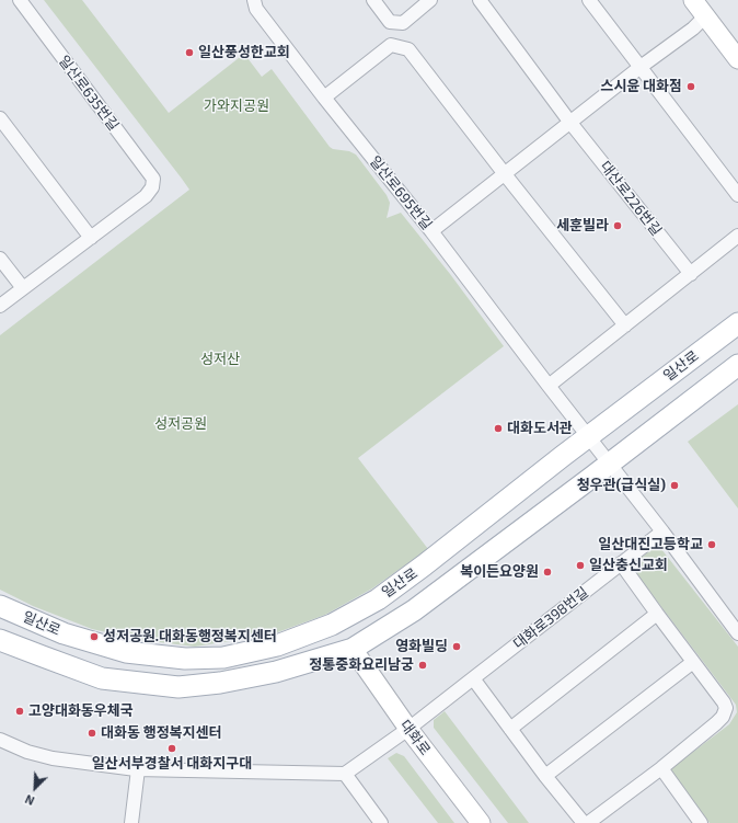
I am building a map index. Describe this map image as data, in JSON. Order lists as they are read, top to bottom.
{
  "streets": {
    "main road": ["일산로"],
    "street": [
      "일산로635번길",
      "일산로695번길",
      "대산로226번길",
      "대화로398번길",
      "대화로"
    ]
  },
  "crossings": [
    ["일산로695번길", "일산로"],
    ["일산로695번길", "대화로398번길"],
    ["일산로", "대화로"],
    ["대화로398번길", "대화로"]
  ],
  "parks": ["가와지공원", "성저산", "성저공원"],
  "places": [
    "일산풍성한교회",
    "스시윤 대화점",
    "세훈빌라",
    "대화도서관",
    "청우관(급식실)",
    "일산대진고등학교",
    "일산충신교회",
    "복이든요양원",
    "성저공원.대화동행정복지센터",
    "영화빌딩",
    "정통중화요리남궁",
    "고양대화동우체국",
    "대화동 행정복지센터",
    "일산서부경찰서 대화지구대"
  ],
  "north": "bottom left"
}
